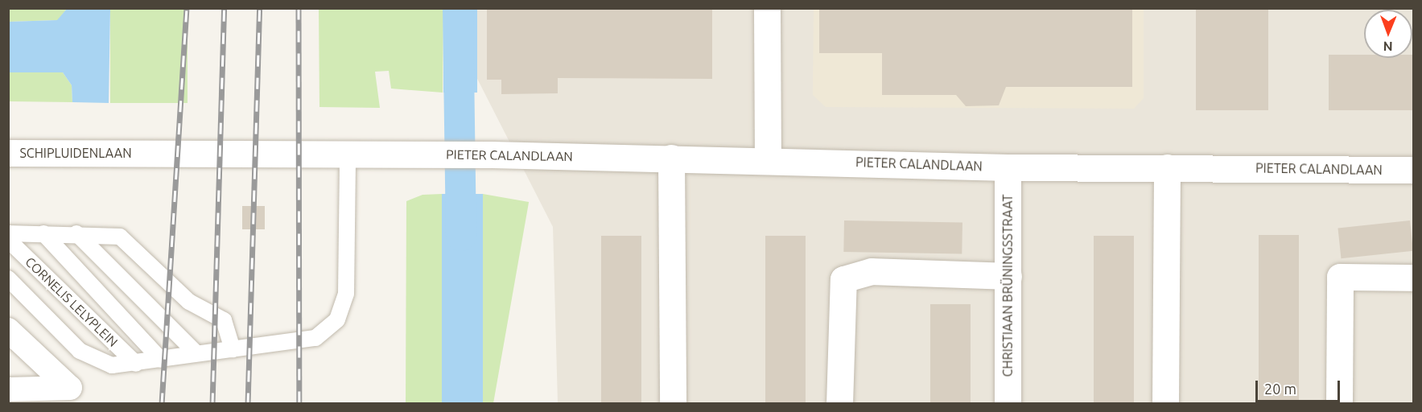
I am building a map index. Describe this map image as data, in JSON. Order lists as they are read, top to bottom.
{
  "streets": {
    "street": ["SCHIPLUIDENLAAN", "PIETER CALANDLAAN", "CHRISTIAAN BRÜNINGSSTRAAT"],
    "lane": ["CORNELIS LELYPLEIN"]
  },
  "crossings": [
    ["SCHIPLUIDENLAAN", "PIETER CALANDLAAN"],
    ["SCHIPLUIDENLAAN", "CORNELIS LELYPLEIN"],
    ["PIETER CALANDLAAN", "CHRISTIAAN BRÜNINGSSTRAAT"],
    ["PIETER CALANDLAAN", "CORNELIS LELYPLEIN"]
  ],
  "scale_bar": "20 m",
  "north": "bottom"
}
